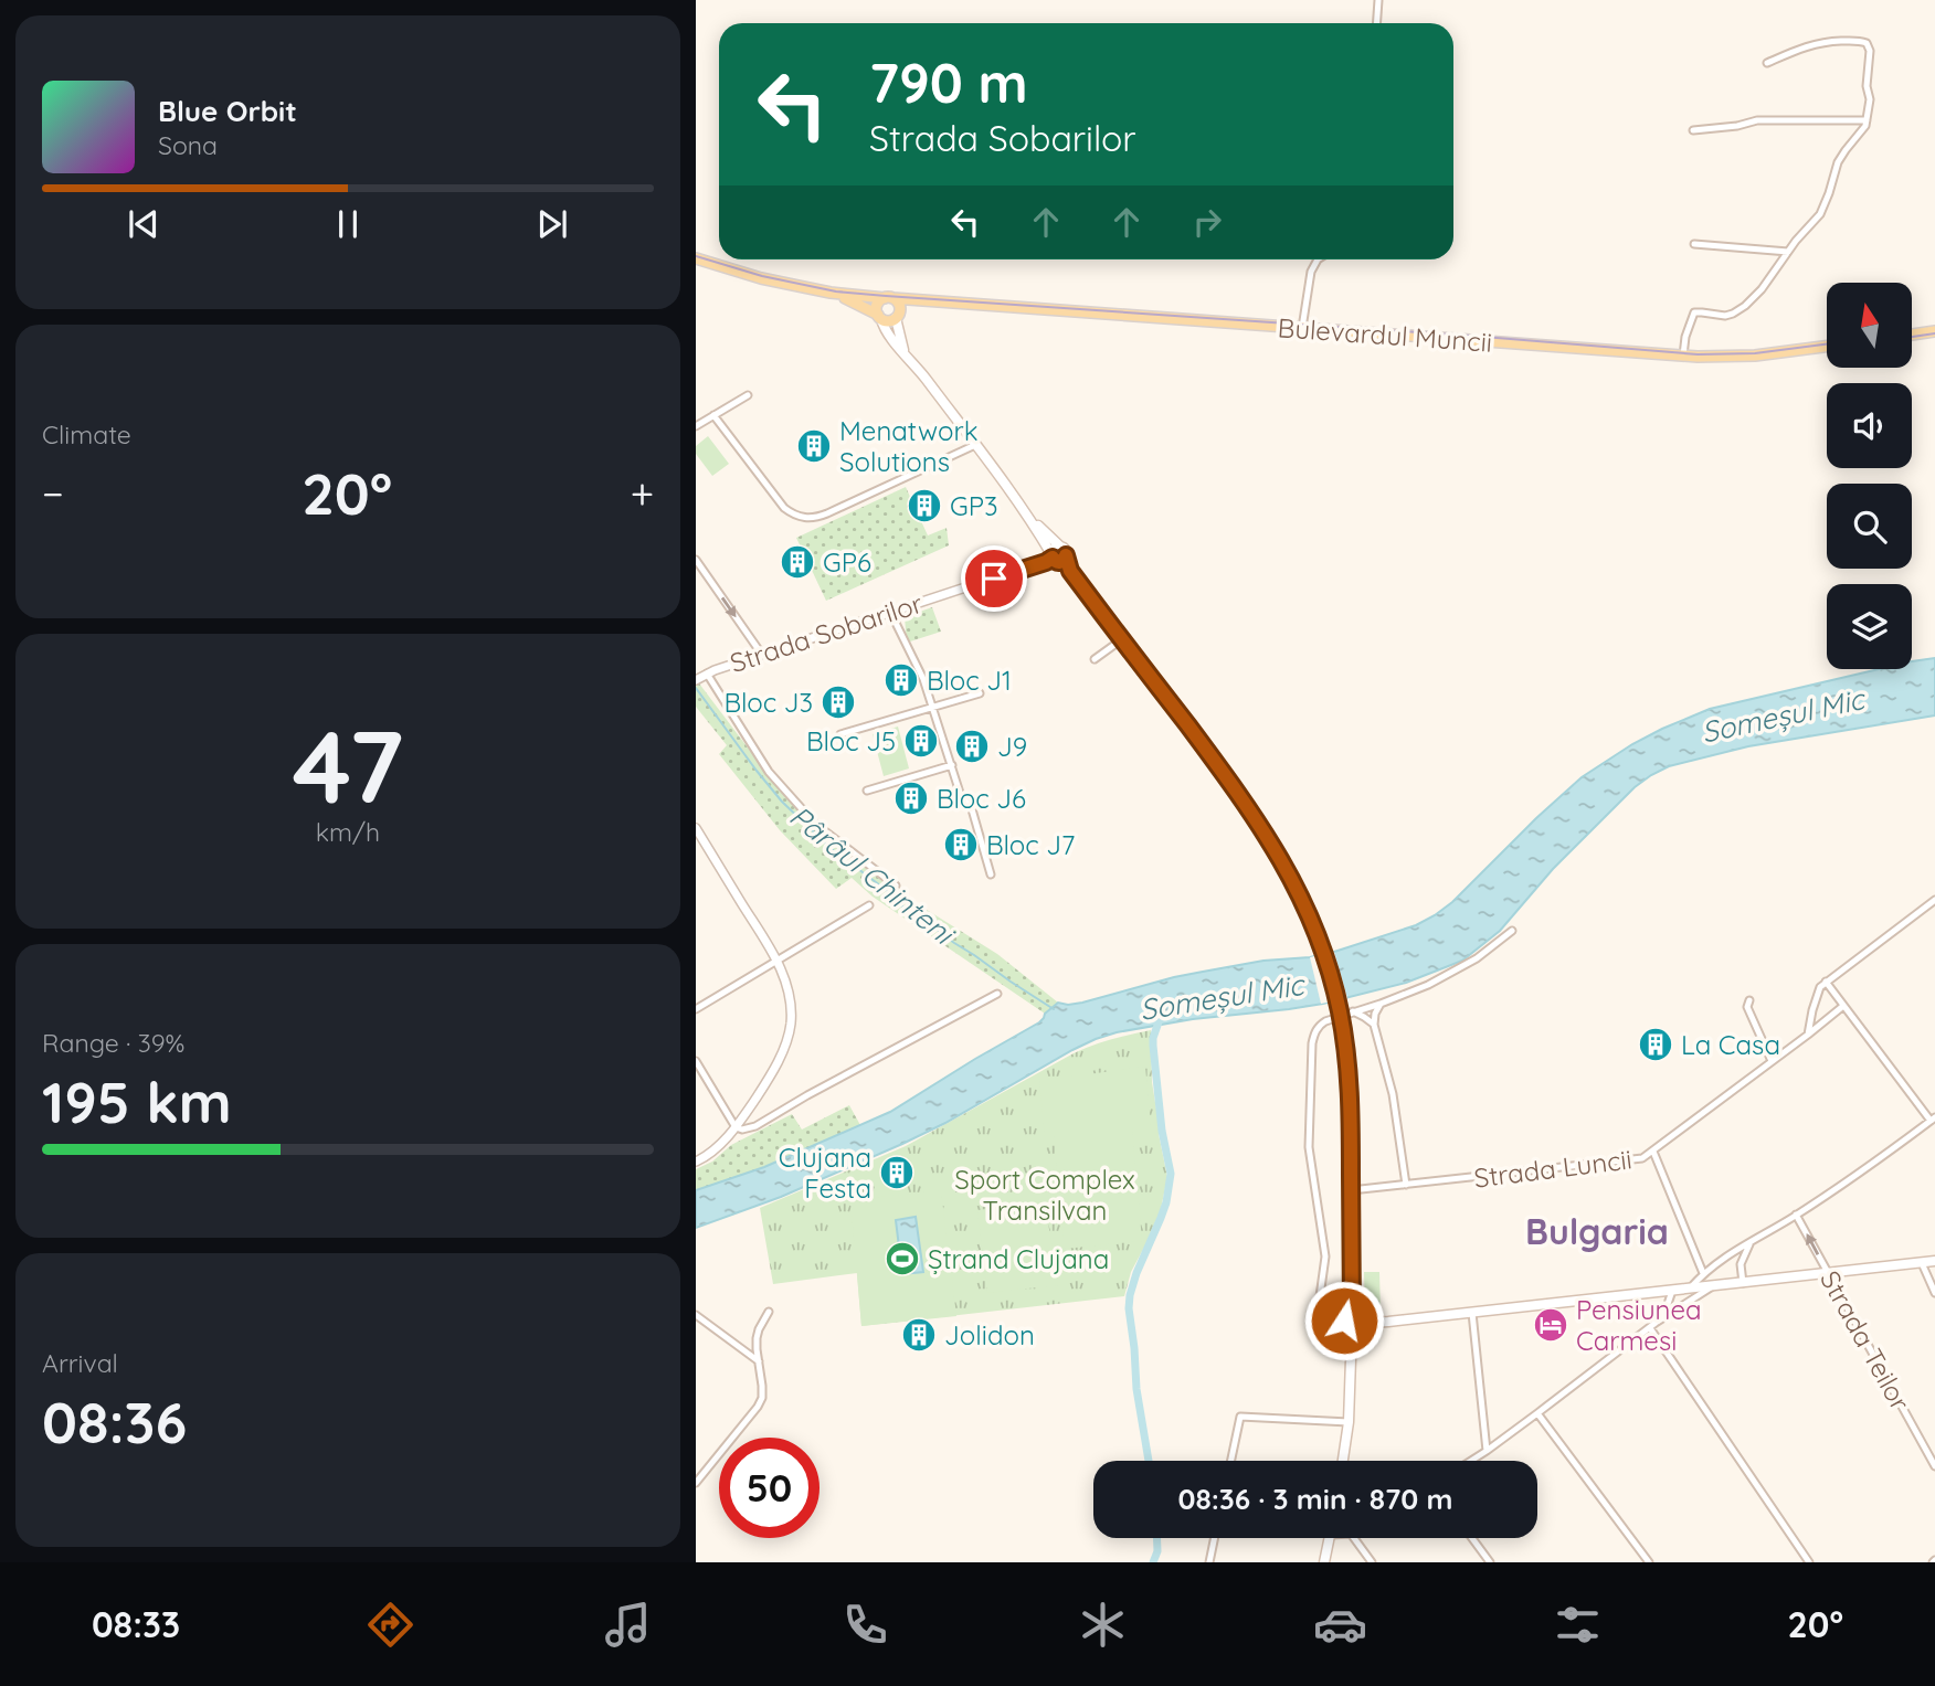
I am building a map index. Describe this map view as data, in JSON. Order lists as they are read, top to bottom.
{
  "streets": {
    "main road": ["Bulevardul Muncii"],
    "street": ["Strada Sobarilor", "Strada Luncii", "Strada Teilor"]
  },
  "districts": ["Bulgaria"],
  "water": ["Someșul Mic", "Pârâul Chinteni"],
  "parks": ["Sport Complex Transilvan"],
  "places": {
    "building": [
      "Menatwork Solutions",
      "GP3",
      "GP6",
      "Bloc J1",
      "Bloc J3",
      "Bloc J5",
      "J9",
      "Bloc J6",
      "Bloc J7",
      "La Casa",
      "Clujana Festa",
      "Jolidon"
    ],
    "sports": ["Ștrand Clujana"],
    "hotel": ["Pensiunea Carmesi"]
  },
  "north": "top",
  "page": {
    "turn": ["790 m", "Strada Sobarilor"],
    "song": ["Blue Orbit", "Sona"],
    "tile": [
      "Climate",
      ["47", "km/h"],
      ["Range · 39%", "195 km"],
      ["Arrival", "08:36"]
    ],
    "heat": ["−", "20°", "+"],
    "limit": "50",
    "trip": "08:36 · 3 min · 870 m",
    "tabs": ["08:33", "20°"]
  }
}
